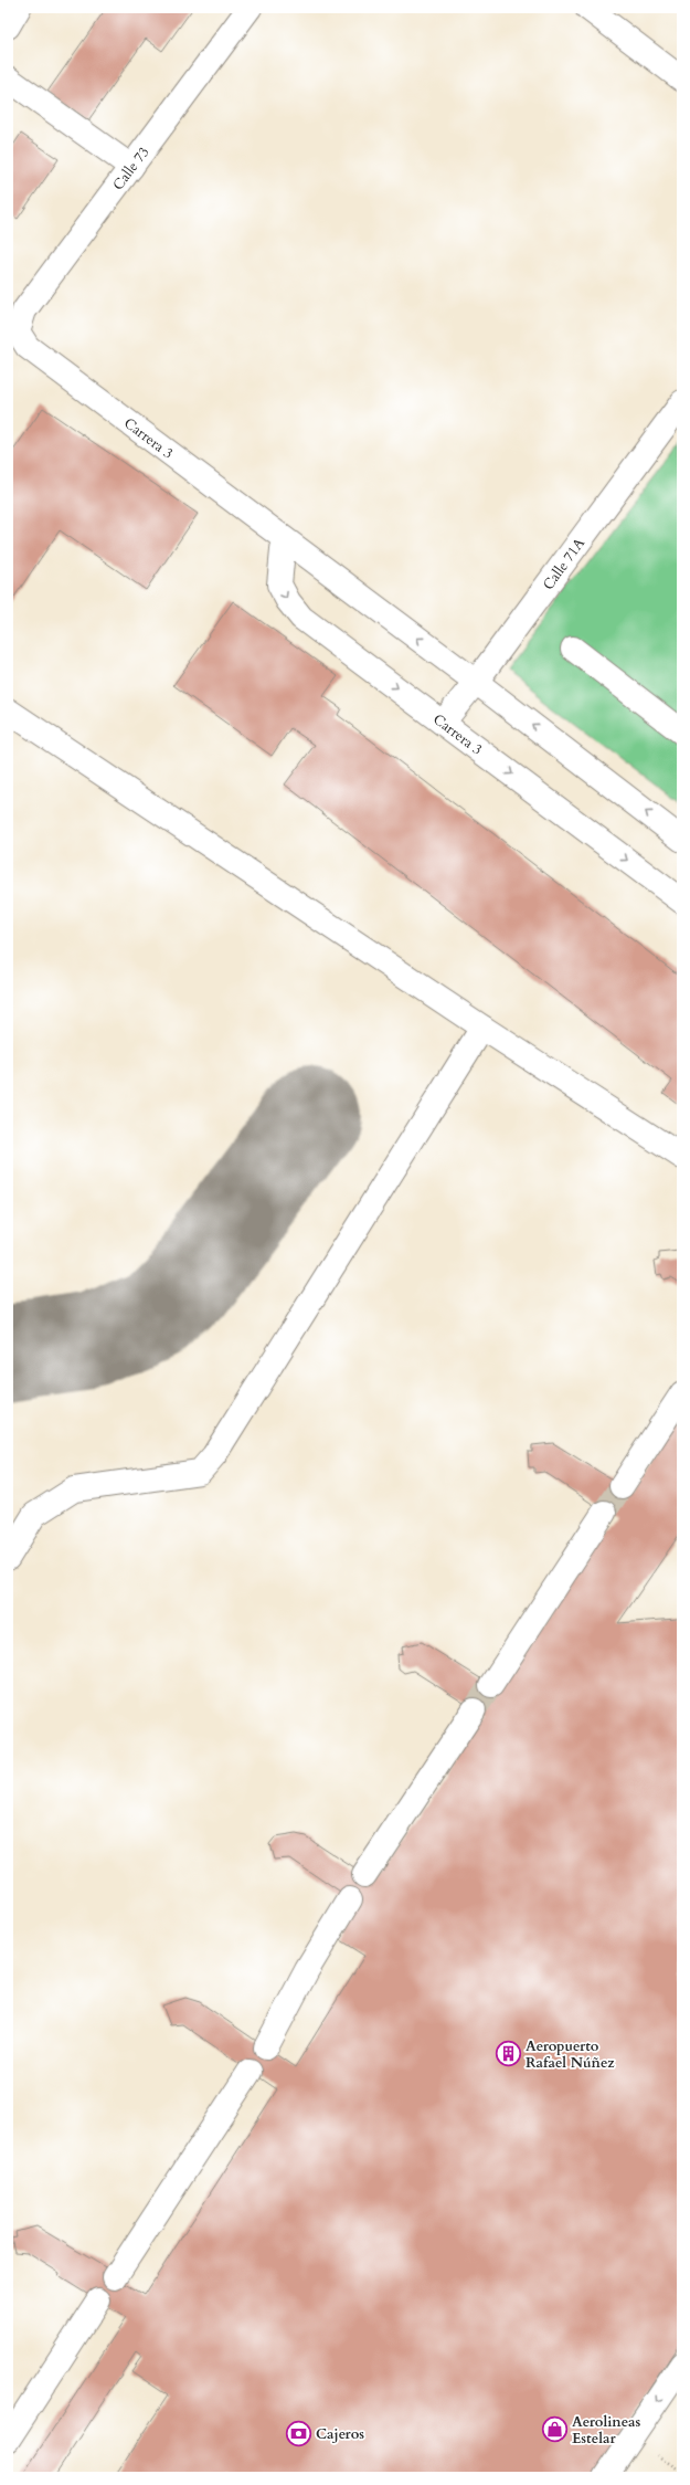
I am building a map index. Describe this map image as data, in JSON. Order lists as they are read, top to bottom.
{
  "streets": {
    "street": ["Calle 73", "Carrera 3", "Calle 71A"]
  },
  "crossings": [
    ["Calle 73", "Carrera 3"],
    ["Carrera 3", "Calle 71A"]
  ],
  "places": {
    "building": ["Aeropuerto Rafael Núñez"],
    "shop": ["Aerolineas Estelar"],
    "bank": ["Cajeros"]
  }
}
